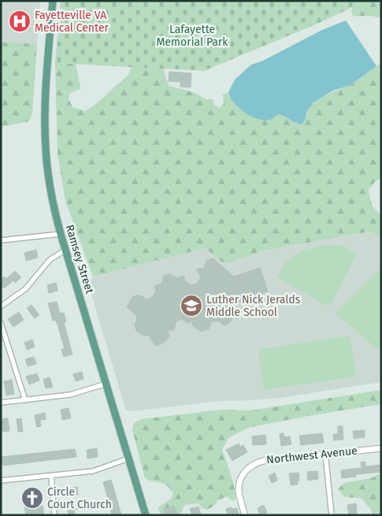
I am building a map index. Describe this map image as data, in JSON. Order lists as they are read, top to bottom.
{
  "streets": {
    "main road": ["Ramsey Street"],
    "street": ["Northwest Avenue"]
  },
  "parks": ["Lafayette Memorial Park"],
  "places": {
    "hospital": ["Fayetteville VA Medical Center"],
    "school or university": ["Luther Nick Jeralds Middle School"],
    "church": ["Circle Court Church"]
  }
}
